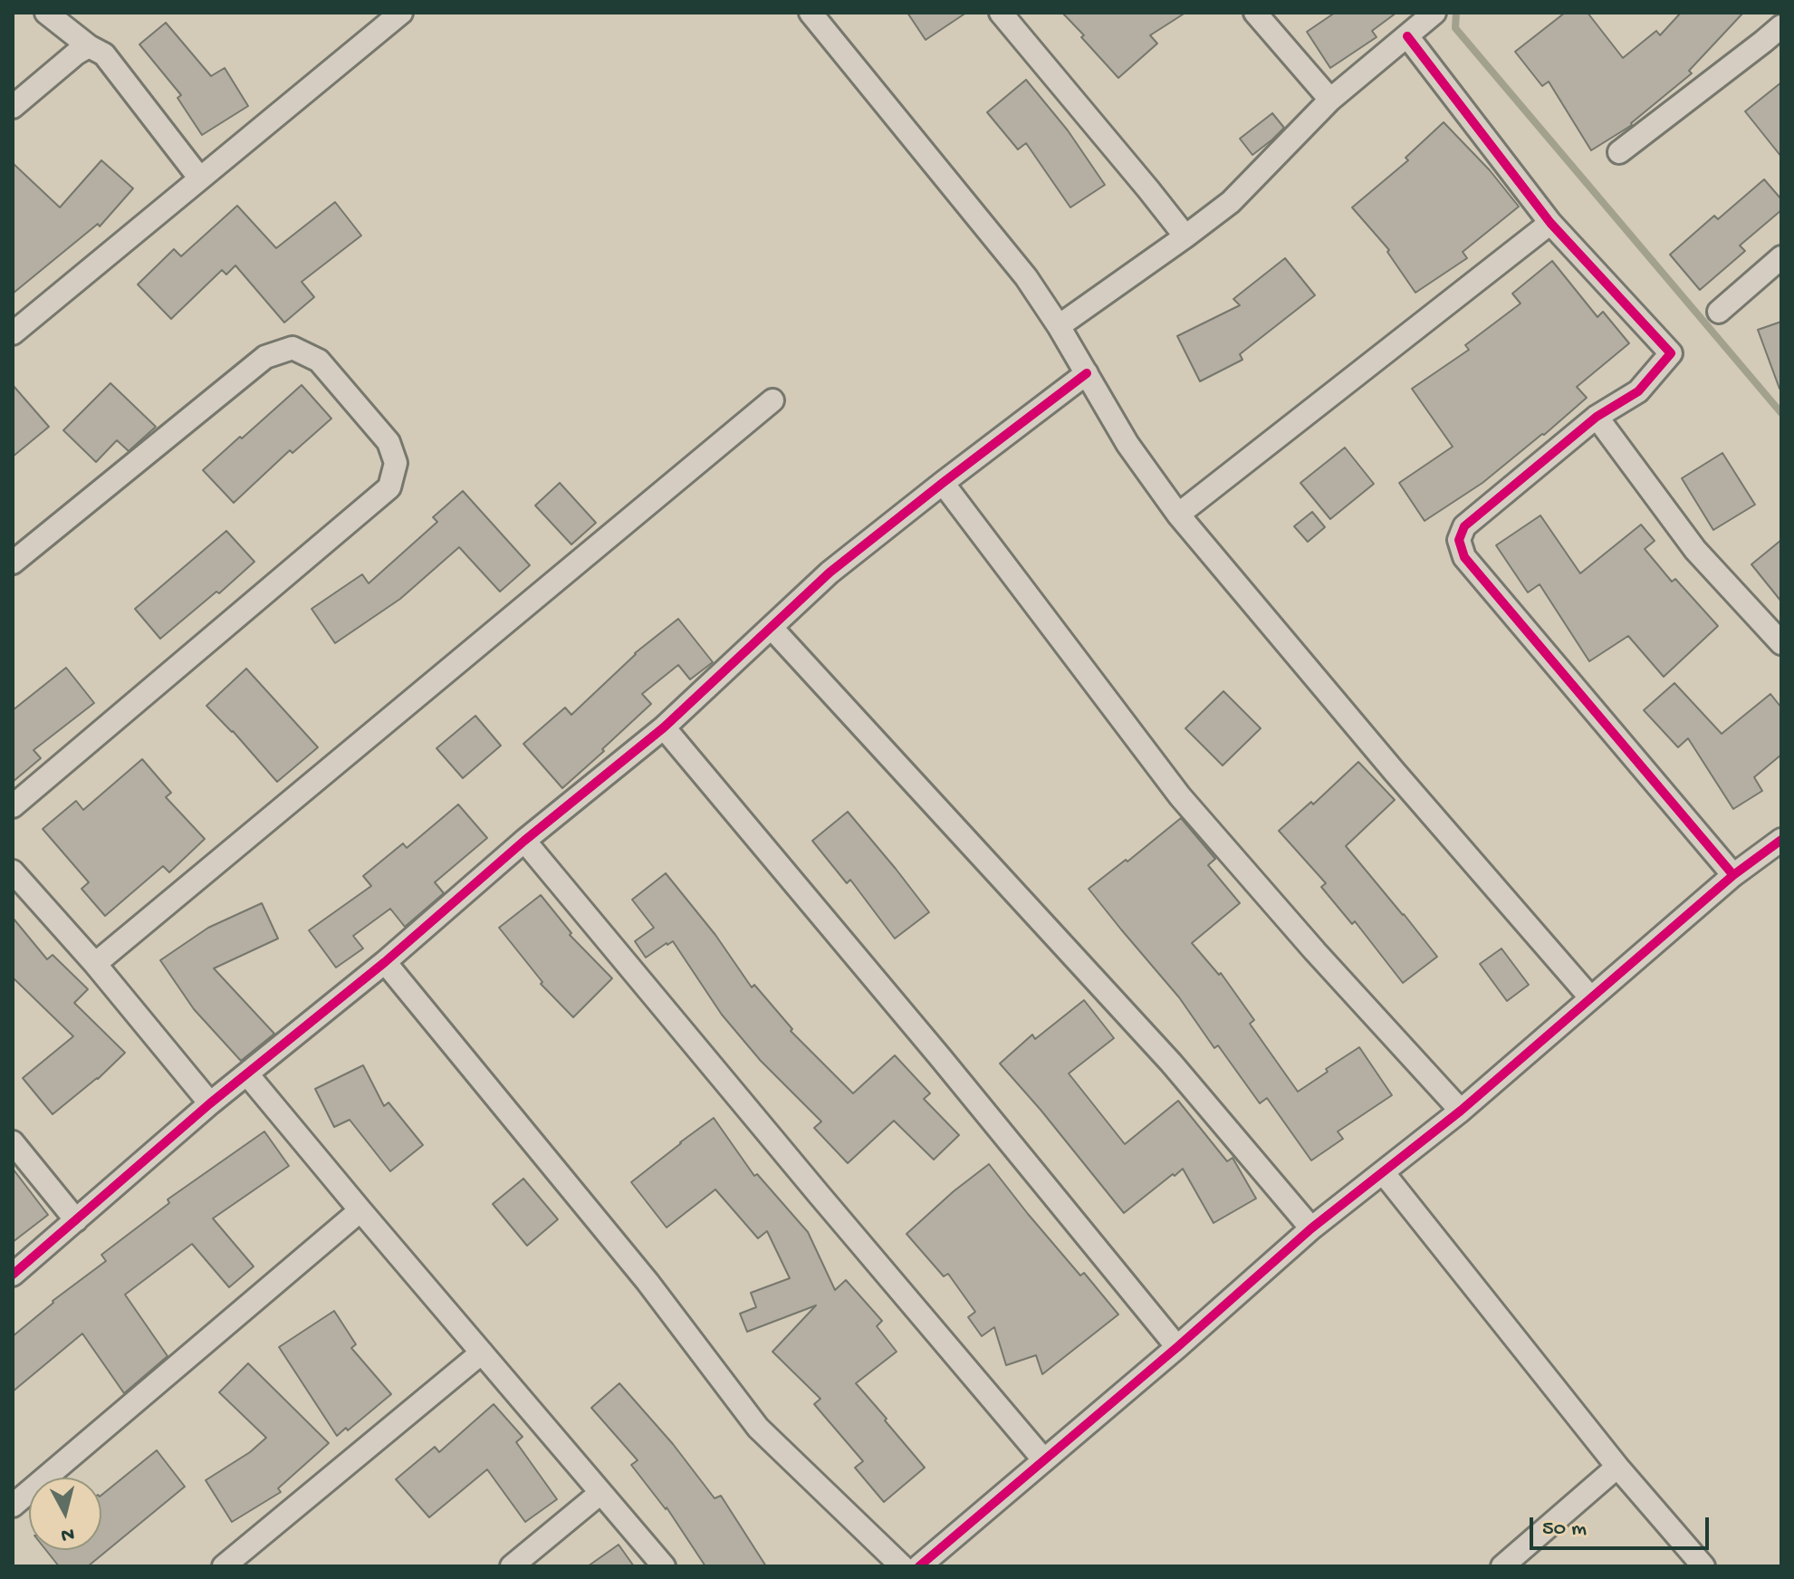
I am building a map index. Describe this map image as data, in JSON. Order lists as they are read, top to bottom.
{
  "scale_bar": "50 m",
  "north": "bottom"
}
